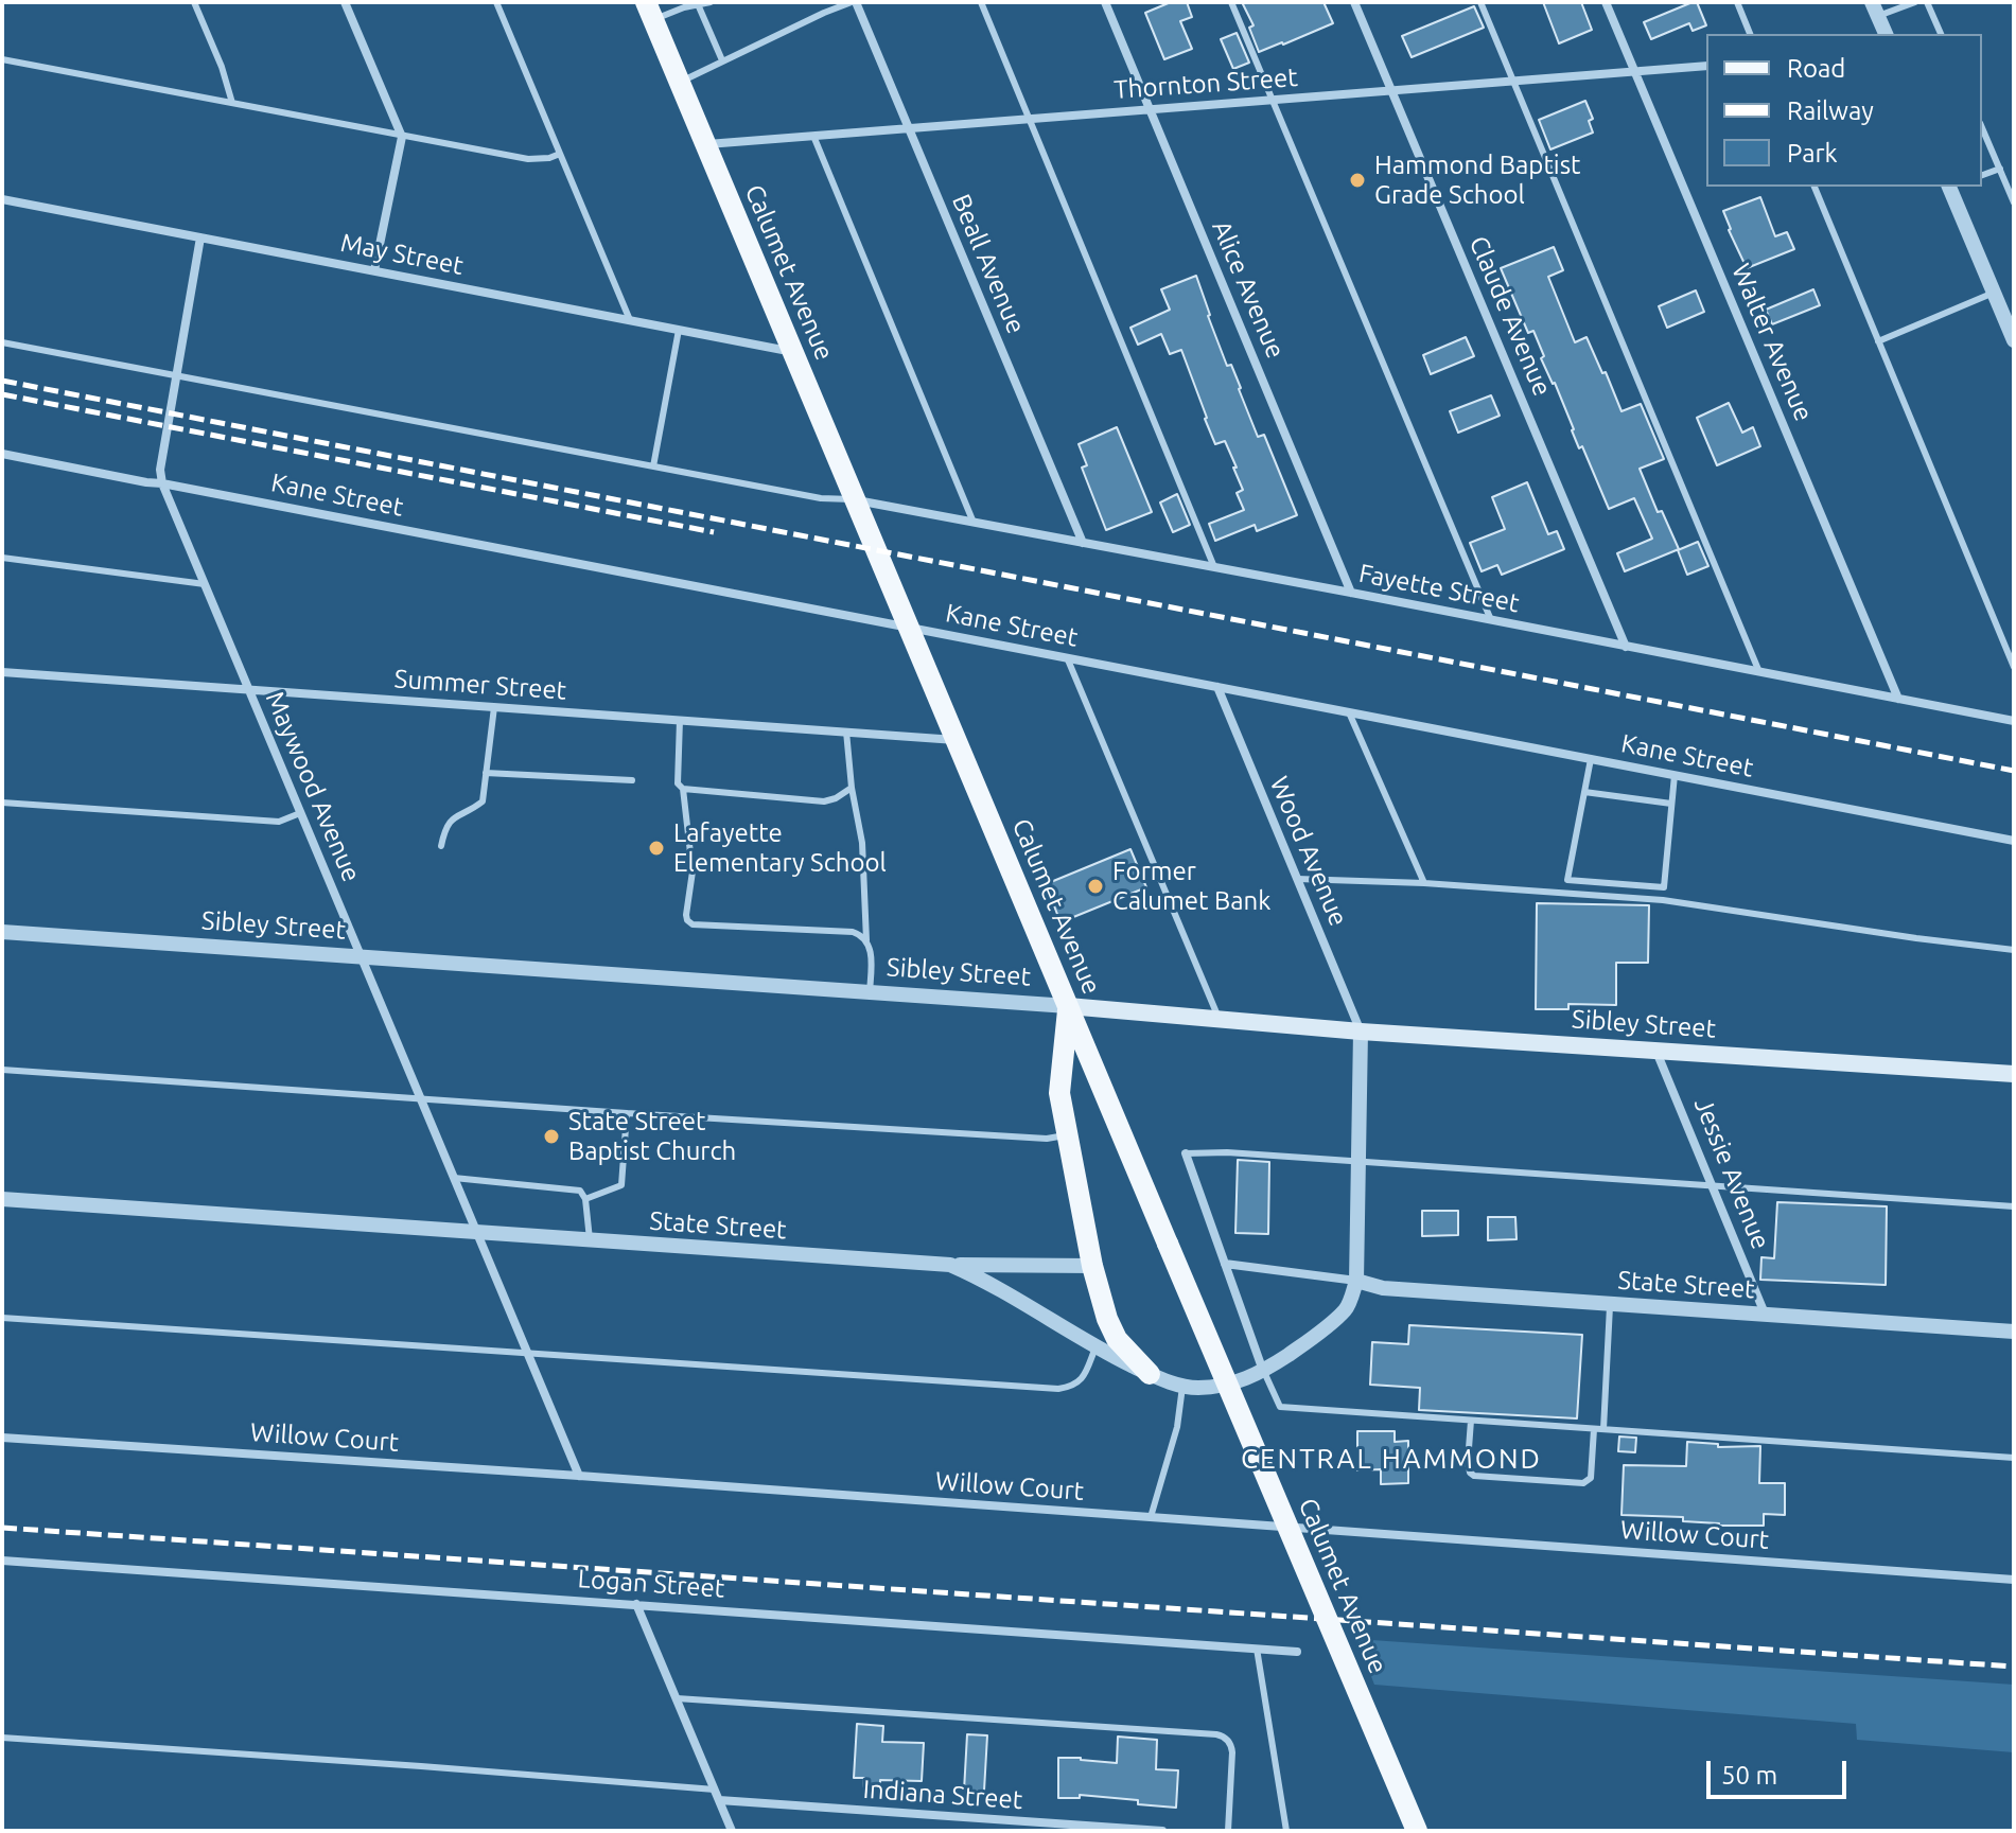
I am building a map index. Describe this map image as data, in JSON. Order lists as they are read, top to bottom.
{
  "streets": {
    "main road": ["Calumet Avenue", "Sibley Street"],
    "street": [
      "Thornton Street",
      "May Street",
      "Beall Avenue",
      "Alice Avenue",
      "Claude Avenue",
      "Walter Avenue",
      "Kane Street",
      "Fayette Street",
      "Summer Street",
      "Maywood Avenue",
      "Wood Avenue",
      "Jessie Avenue",
      "State Street",
      "Willow Court",
      "Logan Street",
      "Indiana Street"
    ]
  },
  "crossings": [
    ["Thornton Street", "Beall Avenue"],
    ["Thornton Street", "Calumet Avenue"],
    ["Thornton Street", "Alice Avenue"],
    ["Thornton Street", "Claude Avenue"],
    ["Thornton Street", "Walter Avenue"],
    ["May Street", "Calumet Avenue"],
    ["May Street", "Maywood Avenue"],
    ["Beall Avenue", "Fayette Street"],
    ["Calumet Avenue", "Kane Street"],
    ["Calumet Avenue", "Fayette Street"],
    ["Calumet Avenue", "Summer Street"],
    ["Calumet Avenue", "Sibley Street"],
    ["Alice Avenue", "Fayette Street"],
    ["Claude Avenue", "Fayette Street"],
    ["Walter Avenue", "Fayette Street"],
    ["Kane Street", "Maywood Avenue"],
    ["Kane Street", "Wood Avenue"],
    ["Summer Street", "Maywood Avenue"],
    ["Maywood Avenue", "Sibley Street"],
    ["Maywood Avenue", "State Street"],
    ["Maywood Avenue", "Willow Court"],
    ["Wood Avenue", "Sibley Street"],
    ["Sibley Street", "Jessie Avenue"],
    ["Jessie Avenue", "State Street"]
  ],
  "districts": ["CENTRAL HAMMOND"],
  "places": [
    "Hammond Baptist Grade School",
    "Lafayette Elementary School",
    "Former Calumet Bank",
    "State Street Baptist Church"
  ],
  "legend": ["Road", "Railway", "Park"],
  "scale_bar": "50 m"
}
